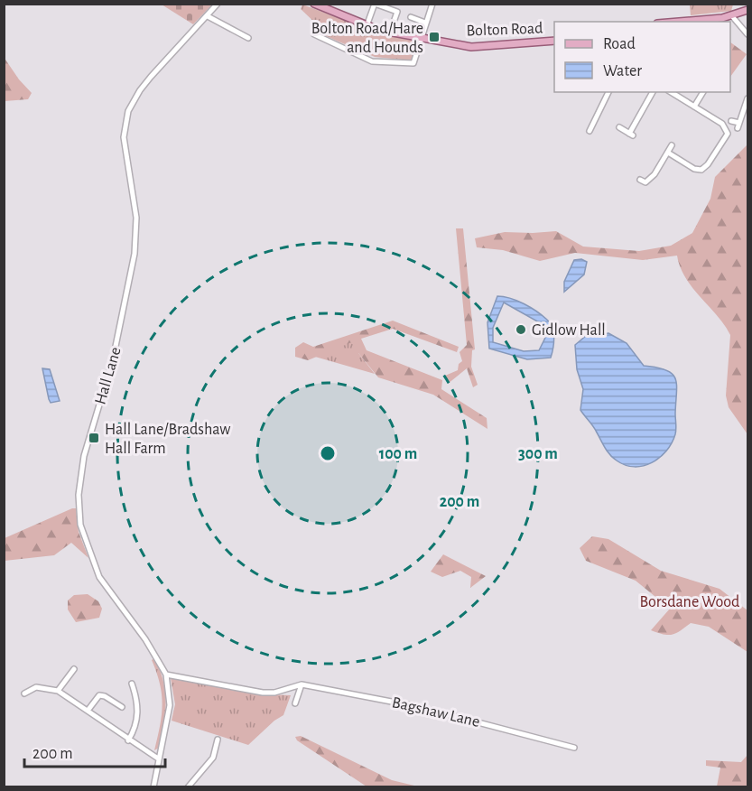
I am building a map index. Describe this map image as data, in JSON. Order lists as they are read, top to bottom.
{
  "streets": {
    "main road": ["Bolton Road"],
    "street": ["Hall Lane", "Bagshaw Lane"]
  },
  "parks": ["Borsdane Wood"],
  "places": {
    "transit": ["Bolton Road/Hare and Hounds", "Hall Lane/Bradshaw Hall Farm"],
    "other": ["Gidlow Hall"]
  },
  "legend": ["Road", "Water"],
  "scale_bar": "200 m",
  "rings": ["100 m", "300 m", "200 m"]
}
